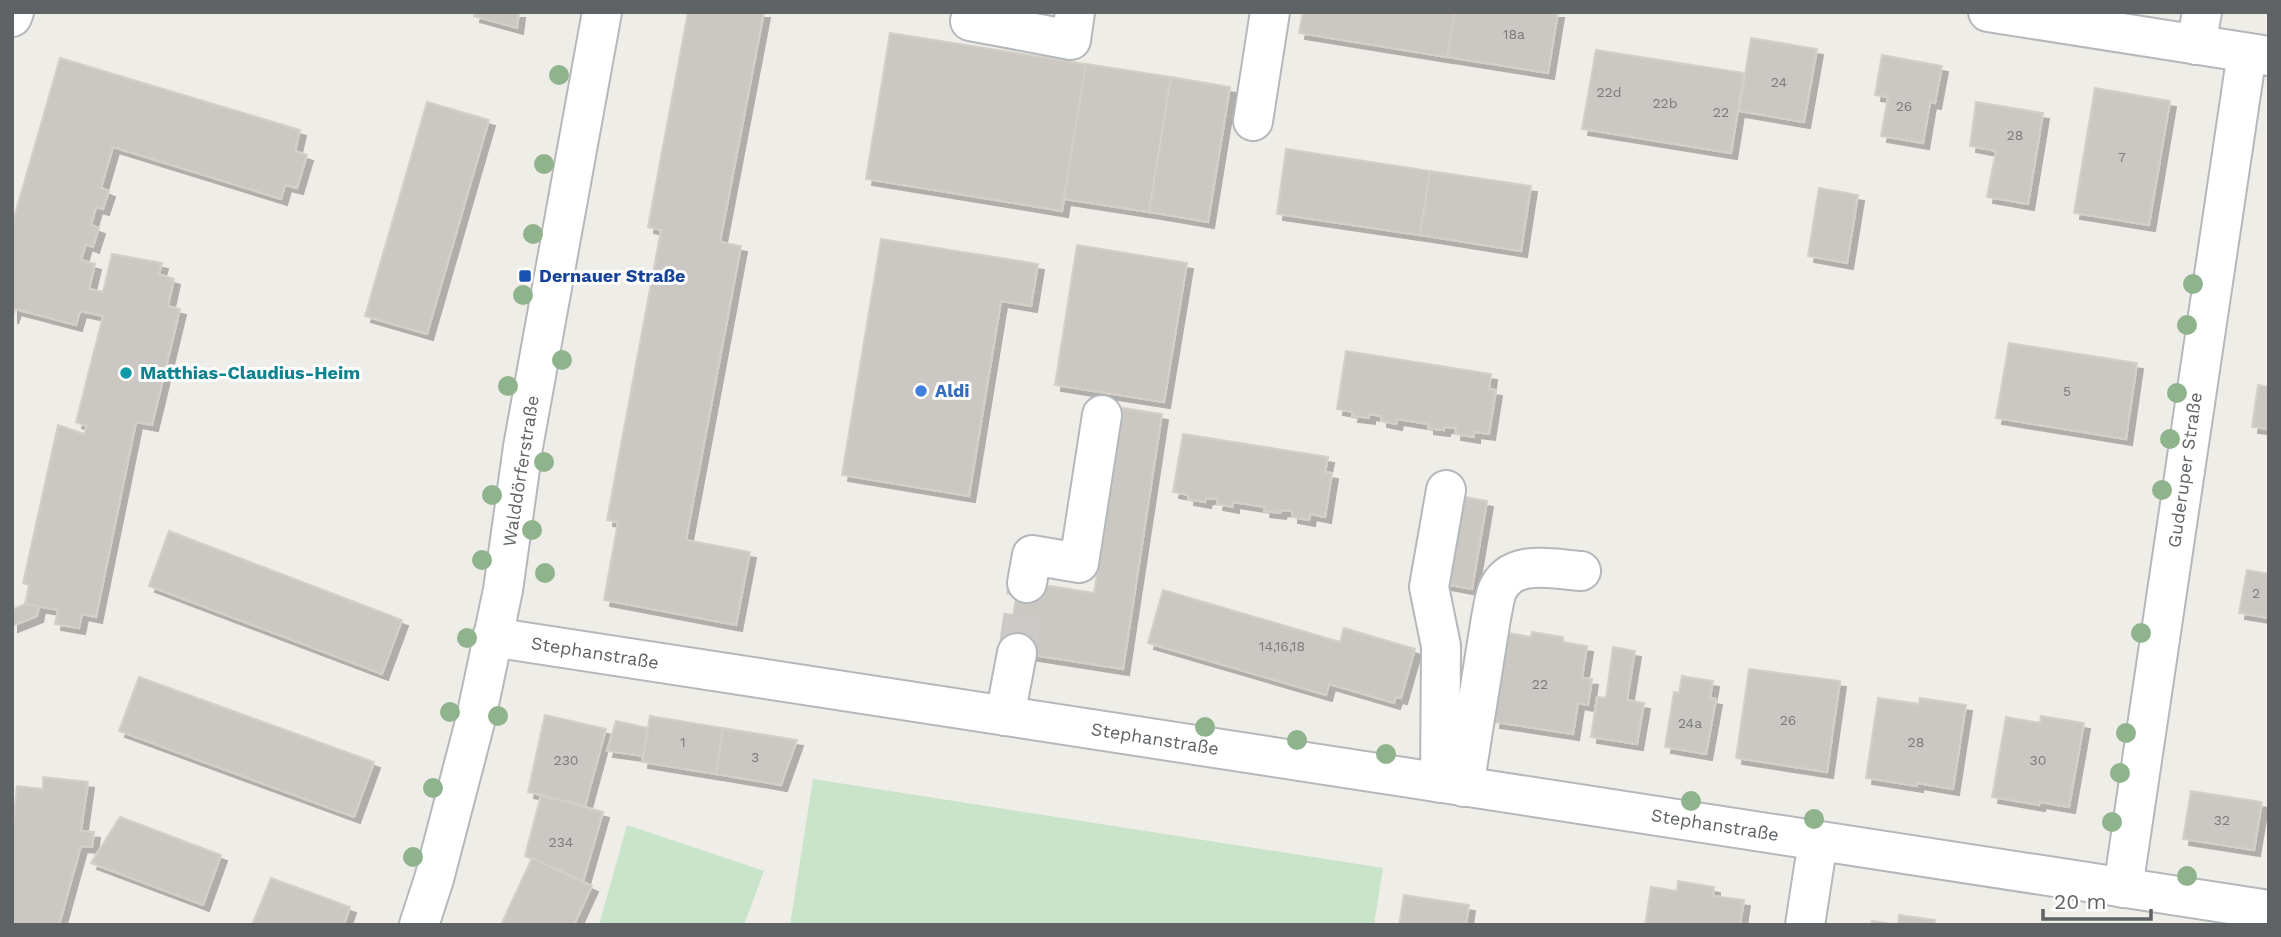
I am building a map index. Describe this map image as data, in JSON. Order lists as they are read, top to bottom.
{
  "streets": {
    "street": ["Guderuper Straße", "Walddörferstraße", "Stephanstraße"]
  },
  "crossings": [
    ["Guderuper Straße", "Stephanstraße"],
    ["Walddörferstraße", "Stephanstraße"]
  ],
  "places": {
    "transit": ["Dernauer Straße"],
    "other": ["Matthias-Claudius-Heim", "Aldi"]
  },
  "house_numbers": [
    "18a",
    "24",
    "22d",
    "22b",
    "26",
    "22",
    "28",
    "7",
    "5",
    "2",
    "14,16,18",
    "22",
    "26",
    "24a",
    "1",
    "28",
    "3",
    "230",
    "30",
    "32",
    "234"
  ],
  "scale_bar": "20 m"
}
